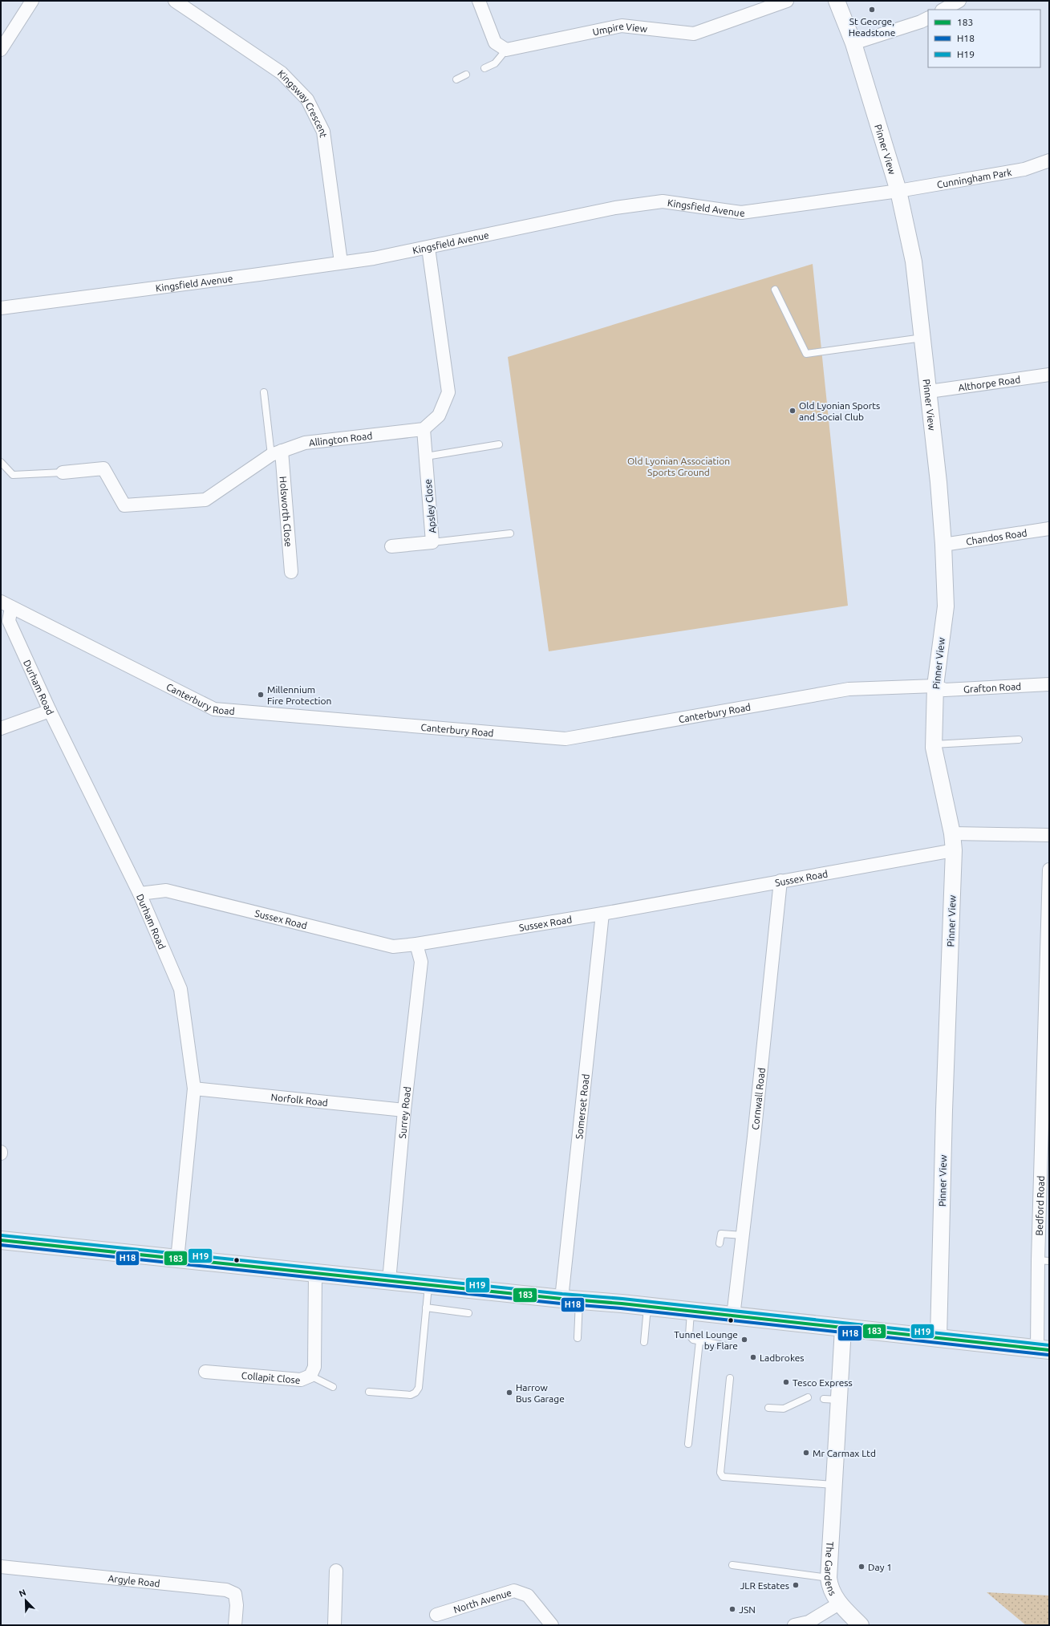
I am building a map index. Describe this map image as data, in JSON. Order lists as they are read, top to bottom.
{
  "streets": {
    "street": [
      "Umpire View",
      "Kingsway Crescent",
      "Pinner View",
      "Cunningham Park",
      "Kingsfield Avenue",
      "Althorpe Road",
      "Allington Road",
      "Apsley Close",
      "Holsworth Close",
      "Chandos Road",
      "Durham Road",
      "Grafton Road",
      "Canterbury Road",
      "Sussex Road",
      "Cornwall Road",
      "Norfolk Road",
      "Somerset Road",
      "Surrey Road",
      "Bedford Road",
      "Collapit Close",
      "The Gardens",
      "Argyle Road",
      "North Avenue"
    ]
  },
  "crossings": [
    ["Kingsway Crescent", "Kingsfield Avenue"],
    ["Pinner View", "Cunningham Park"],
    ["Pinner View", "Kingsfield Avenue"],
    ["Pinner View", "Althorpe Road"],
    ["Pinner View", "Chandos Road"],
    ["Pinner View", "Grafton Road"],
    ["Pinner View", "Canterbury Road"],
    ["Pinner View", "Sussex Road"],
    ["Cunningham Park", "Kingsfield Avenue"],
    ["Allington Road", "Apsley Close"],
    ["Allington Road", "Holsworth Close"],
    ["Durham Road", "Canterbury Road"],
    ["Durham Road", "Sussex Road"],
    ["Durham Road", "Norfolk Road"],
    ["Grafton Road", "Canterbury Road"],
    ["Sussex Road", "Cornwall Road"],
    ["Sussex Road", "Somerset Road"],
    ["Sussex Road", "Surrey Road"],
    ["Norfolk Road", "Surrey Road"]
  ],
  "parks": ["Old Lyonian Association Sports Ground"],
  "places": [
    "St George, Headstone",
    "Old Lyonian Sports and Social Club",
    "Millennium Fire Protection",
    "Tunnel Lounge by Flare",
    "Ladbrokes",
    "Tesco Express",
    "Harrow Bus Garage",
    "Mr Carmax Ltd",
    "Day 1",
    "JLR Estates",
    "JSN"
  ],
  "lines": ["transit line H19", "transit line 183", "transit line H18"],
  "legend": ["183", "H18", "H19"],
  "north": "top left"
}
